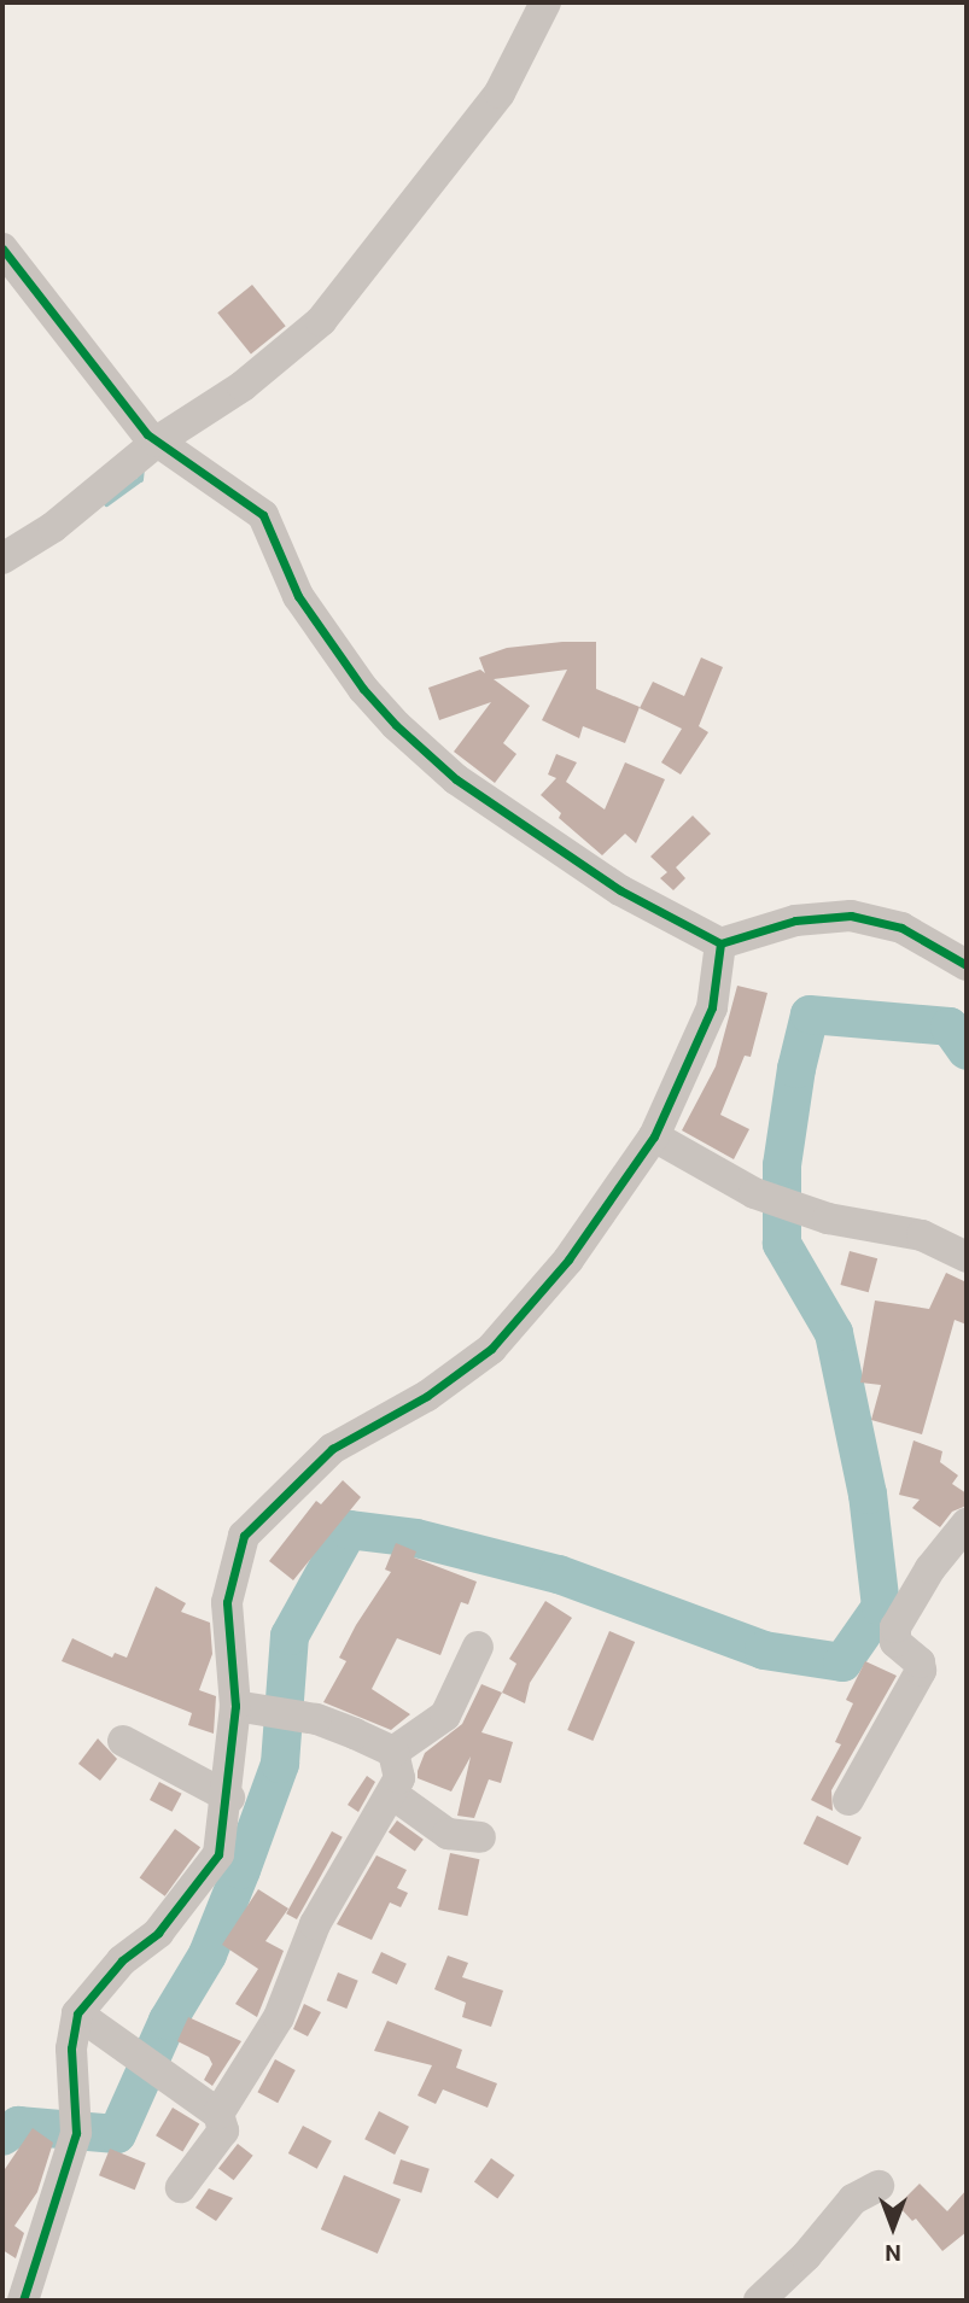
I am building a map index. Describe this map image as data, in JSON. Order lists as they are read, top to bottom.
{
  "north": "bottom"
}
